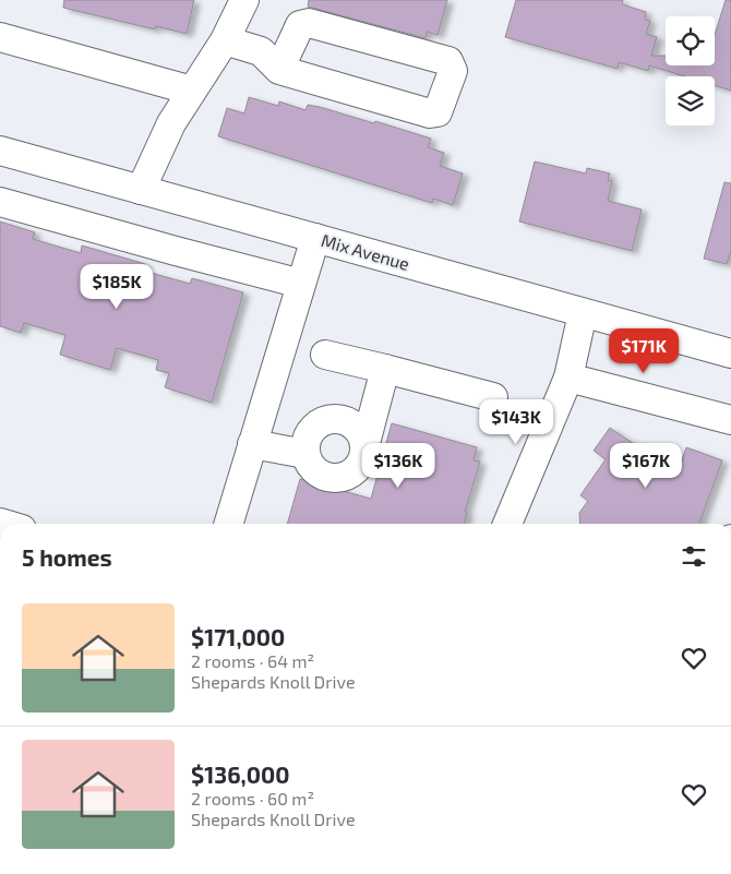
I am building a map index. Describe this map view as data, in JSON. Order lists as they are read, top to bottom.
{
  "streets": {
    "street": ["Mix Avenue"]
  },
  "page": {
    "price": [
      "$185K",
      "$171K",
      "$143K",
      "$136K",
      "$167K"
    ],
    "heading": "5 homes",
    "list": [
      {
        "name": "$171,000",
        "note": "2 rooms · 64 m² · Shepards Knoll Drive"
      },
      {
        "name": "$136,000",
        "note": "2 rooms · 60 m² · Shepards Knoll Drive"
      }
    ]
  }
}
